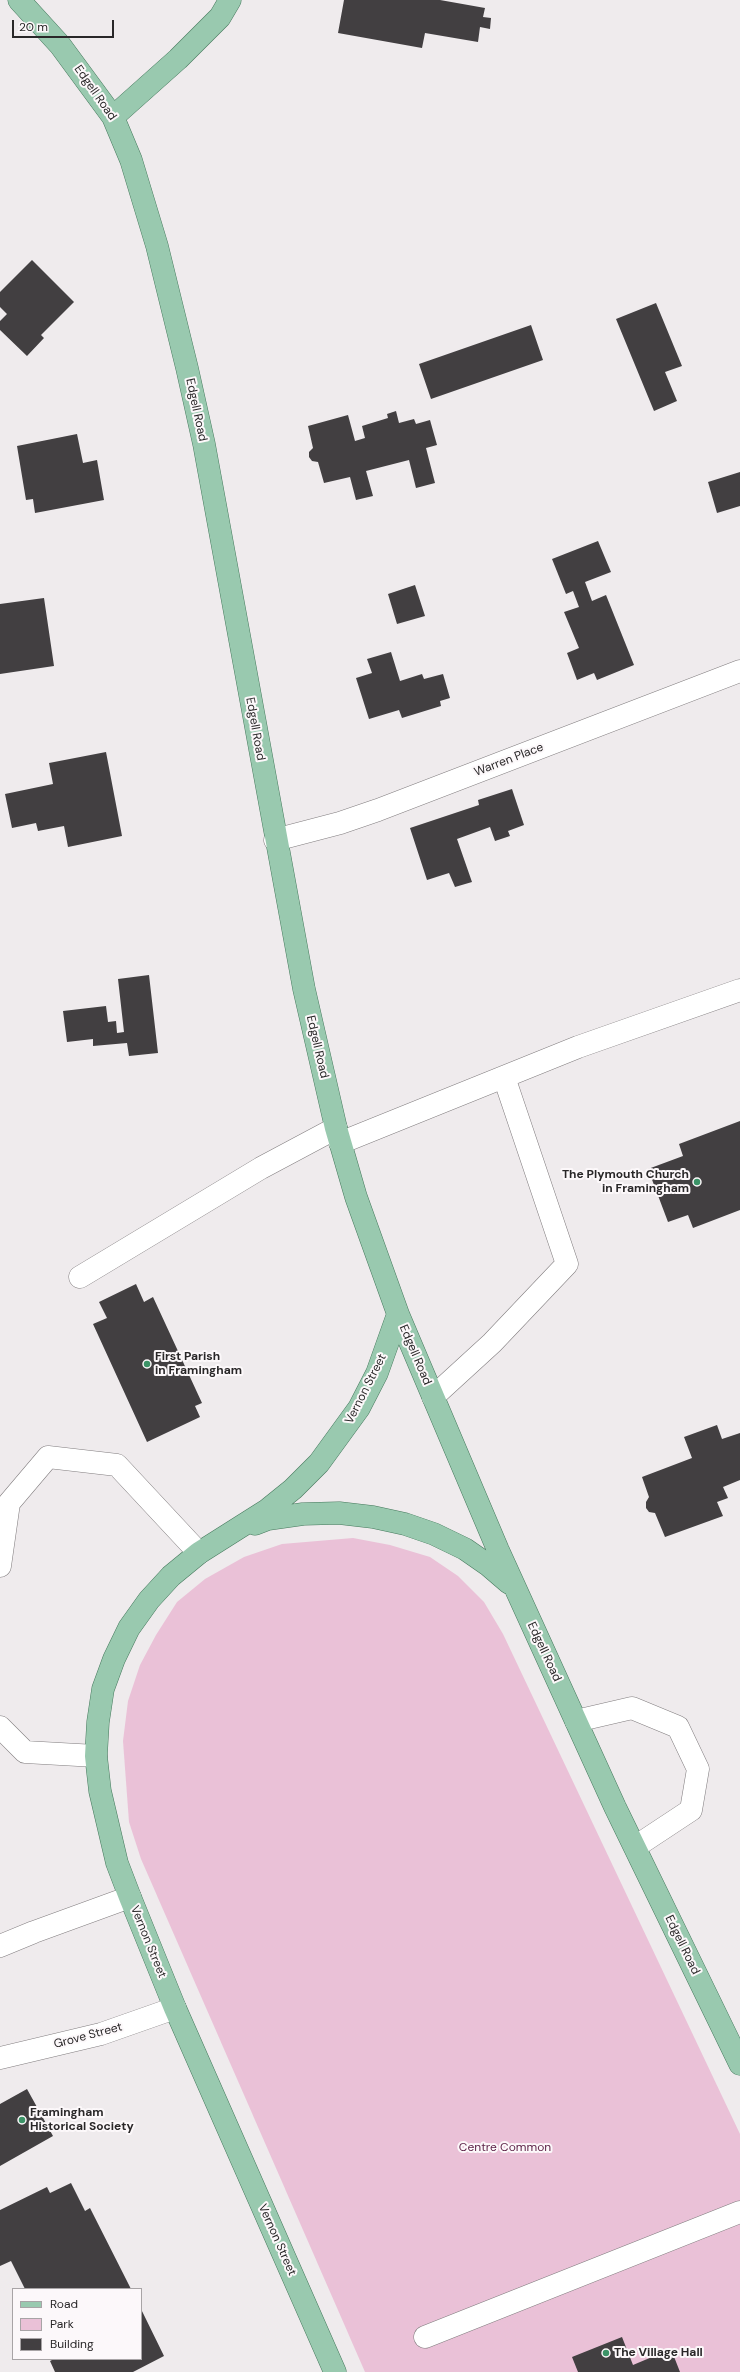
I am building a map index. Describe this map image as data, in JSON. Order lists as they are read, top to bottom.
{
  "streets": {
    "main road": ["Edgell Road", "Vernon Street"],
    "street": ["Warren Place", "Grove Street"]
  },
  "crossings": [
    ["Edgell Road", "Warren Place"],
    ["Edgell Road", "Vernon Street"],
    ["Vernon Street", "Grove Street"]
  ],
  "parks": ["Centre Common"],
  "places": [
    "The Plymouth Church in Framingham",
    "First Parish in Framingham",
    "Framingham Historical Society",
    "The Village Hall"
  ],
  "legend": ["Road", "Park", "Building"],
  "scale_bar": "20 m"
}
